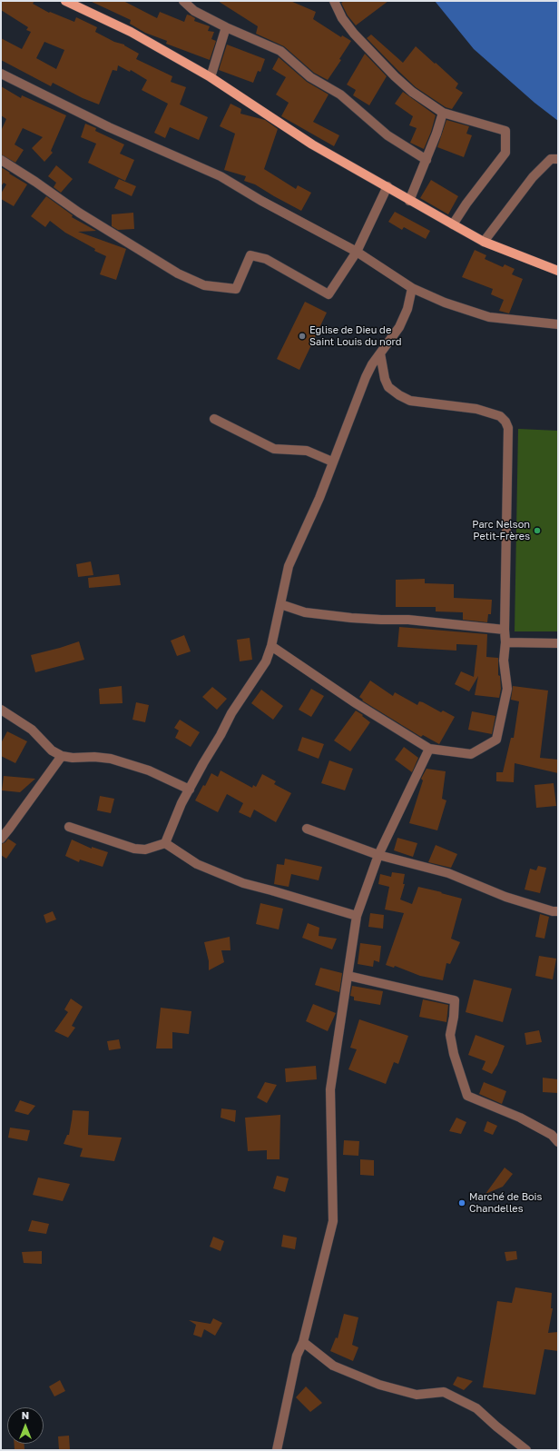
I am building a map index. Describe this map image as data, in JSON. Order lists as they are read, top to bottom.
{
  "places": ["Eglise de Dieu de Saint Louis du nord", "Parc Nelson Petit-Frères", "Marché de Bois Chandelles"],
  "north": "top"
}
